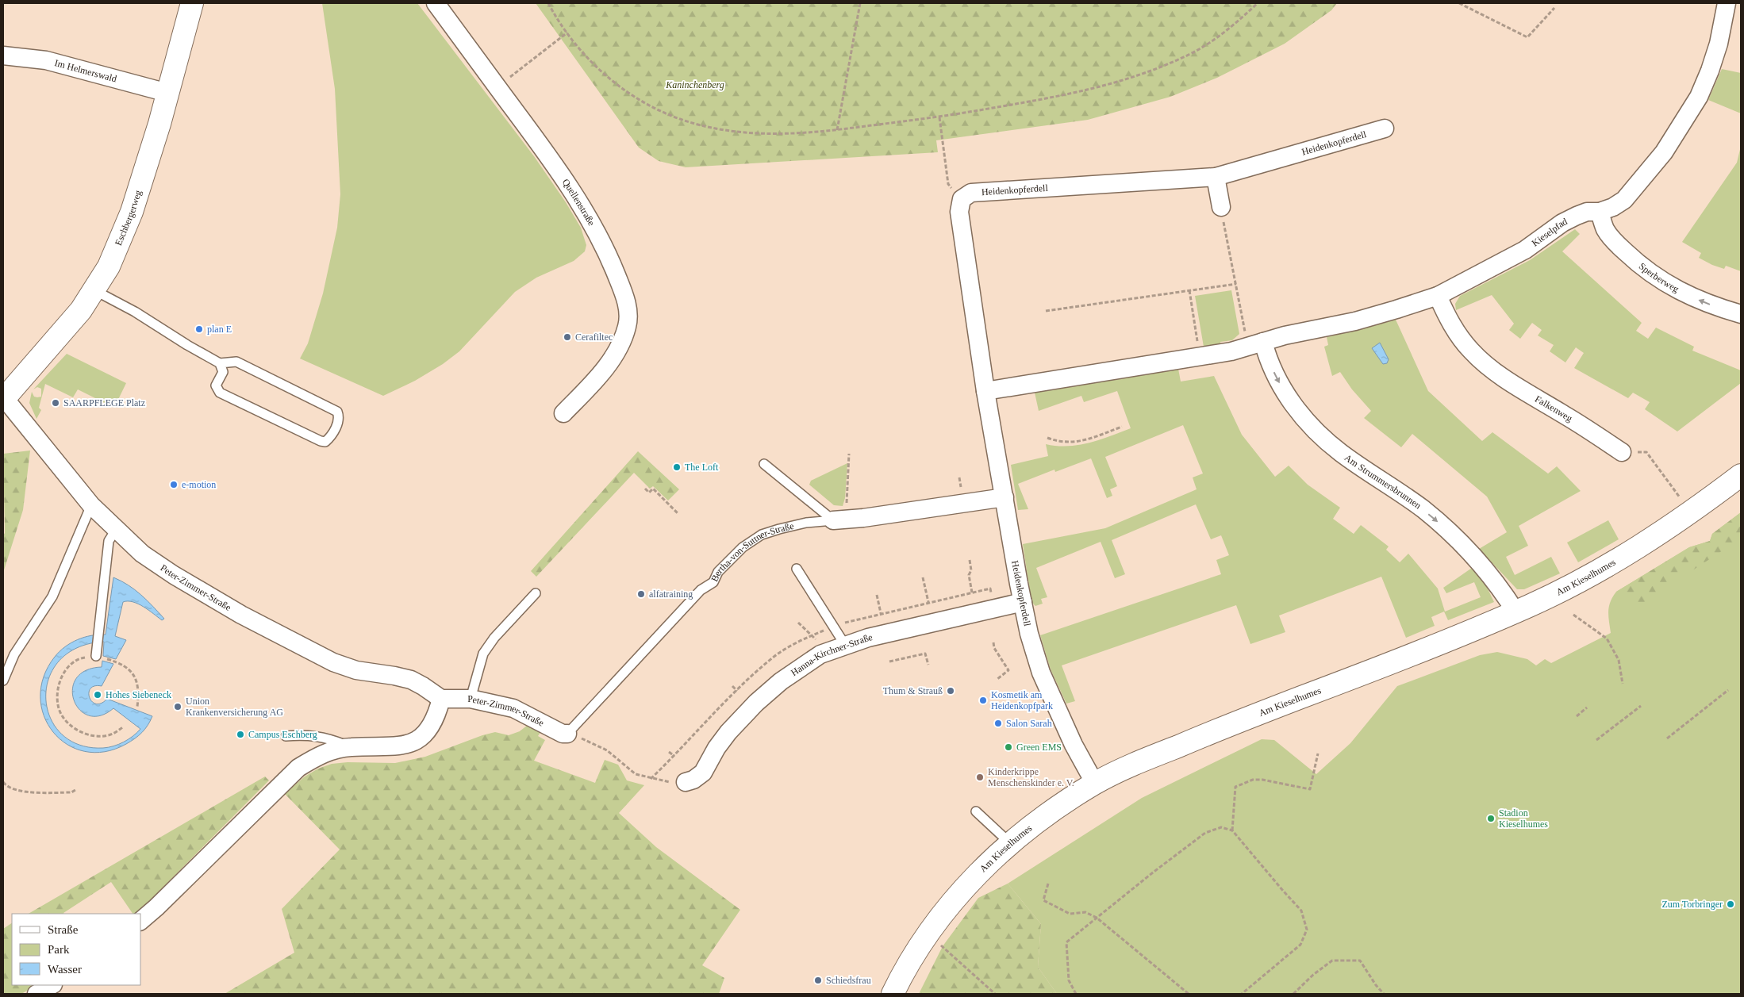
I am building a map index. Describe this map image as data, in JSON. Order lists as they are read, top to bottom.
{
  "streets": {
    "street": [
      "Im Helmerswald",
      "Heidenkopferdell",
      "Quellenstraße",
      "Eschbergerweg",
      "Kieselpfad",
      "Sperberweg",
      "Falkenweg",
      "Am Strummersbrunnen",
      "Bertha-von-Suttner-Straße",
      "Am Kieselhumes",
      "Peter-Zimmer-Straße",
      "Hanna-Kirchner-Straße"
    ]
  },
  "crossings": [
    ["Im Helmerswald", "Eschbergerweg"],
    ["Heidenkopferdell", "Bertha-von-Suttner-Straße"],
    ["Heidenkopferdell", "Am Kieselhumes"],
    ["Heidenkopferdell", "Hanna-Kirchner-Straße"],
    ["Eschbergerweg", "Peter-Zimmer-Straße"],
    ["Kieselpfad", "Sperberweg"],
    ["Kieselpfad", "Falkenweg"],
    ["Kieselpfad", "Am Strummersbrunnen"],
    ["Am Strummersbrunnen", "Am Kieselhumes"],
    ["Bertha-von-Suttner-Straße", "Peter-Zimmer-Straße"]
  ],
  "one_way": ["Sperberweg", "Am Strummersbrunnen"],
  "parks": ["Kaninchenberg"],
  "places": [
    "plan E",
    "Cerafiltec",
    "SAARPFLEGE Platz",
    "The Loft",
    "e-motion",
    "alfatraining",
    "Thum & Strauß",
    "Hohes Siebeneck",
    "Kosmetik am Heidenkopfpark",
    "Union Krankenversicherung AG",
    "Salon Sarah",
    "Campus Eschberg",
    "Green EMS",
    "Kinderkrippe Menschenskinder e. V.",
    "Stadion Kieselhumes",
    "Zum Torbringer",
    "Schiedsfrau"
  ],
  "legend": ["Straße", "Park", "Wasser"]
}
